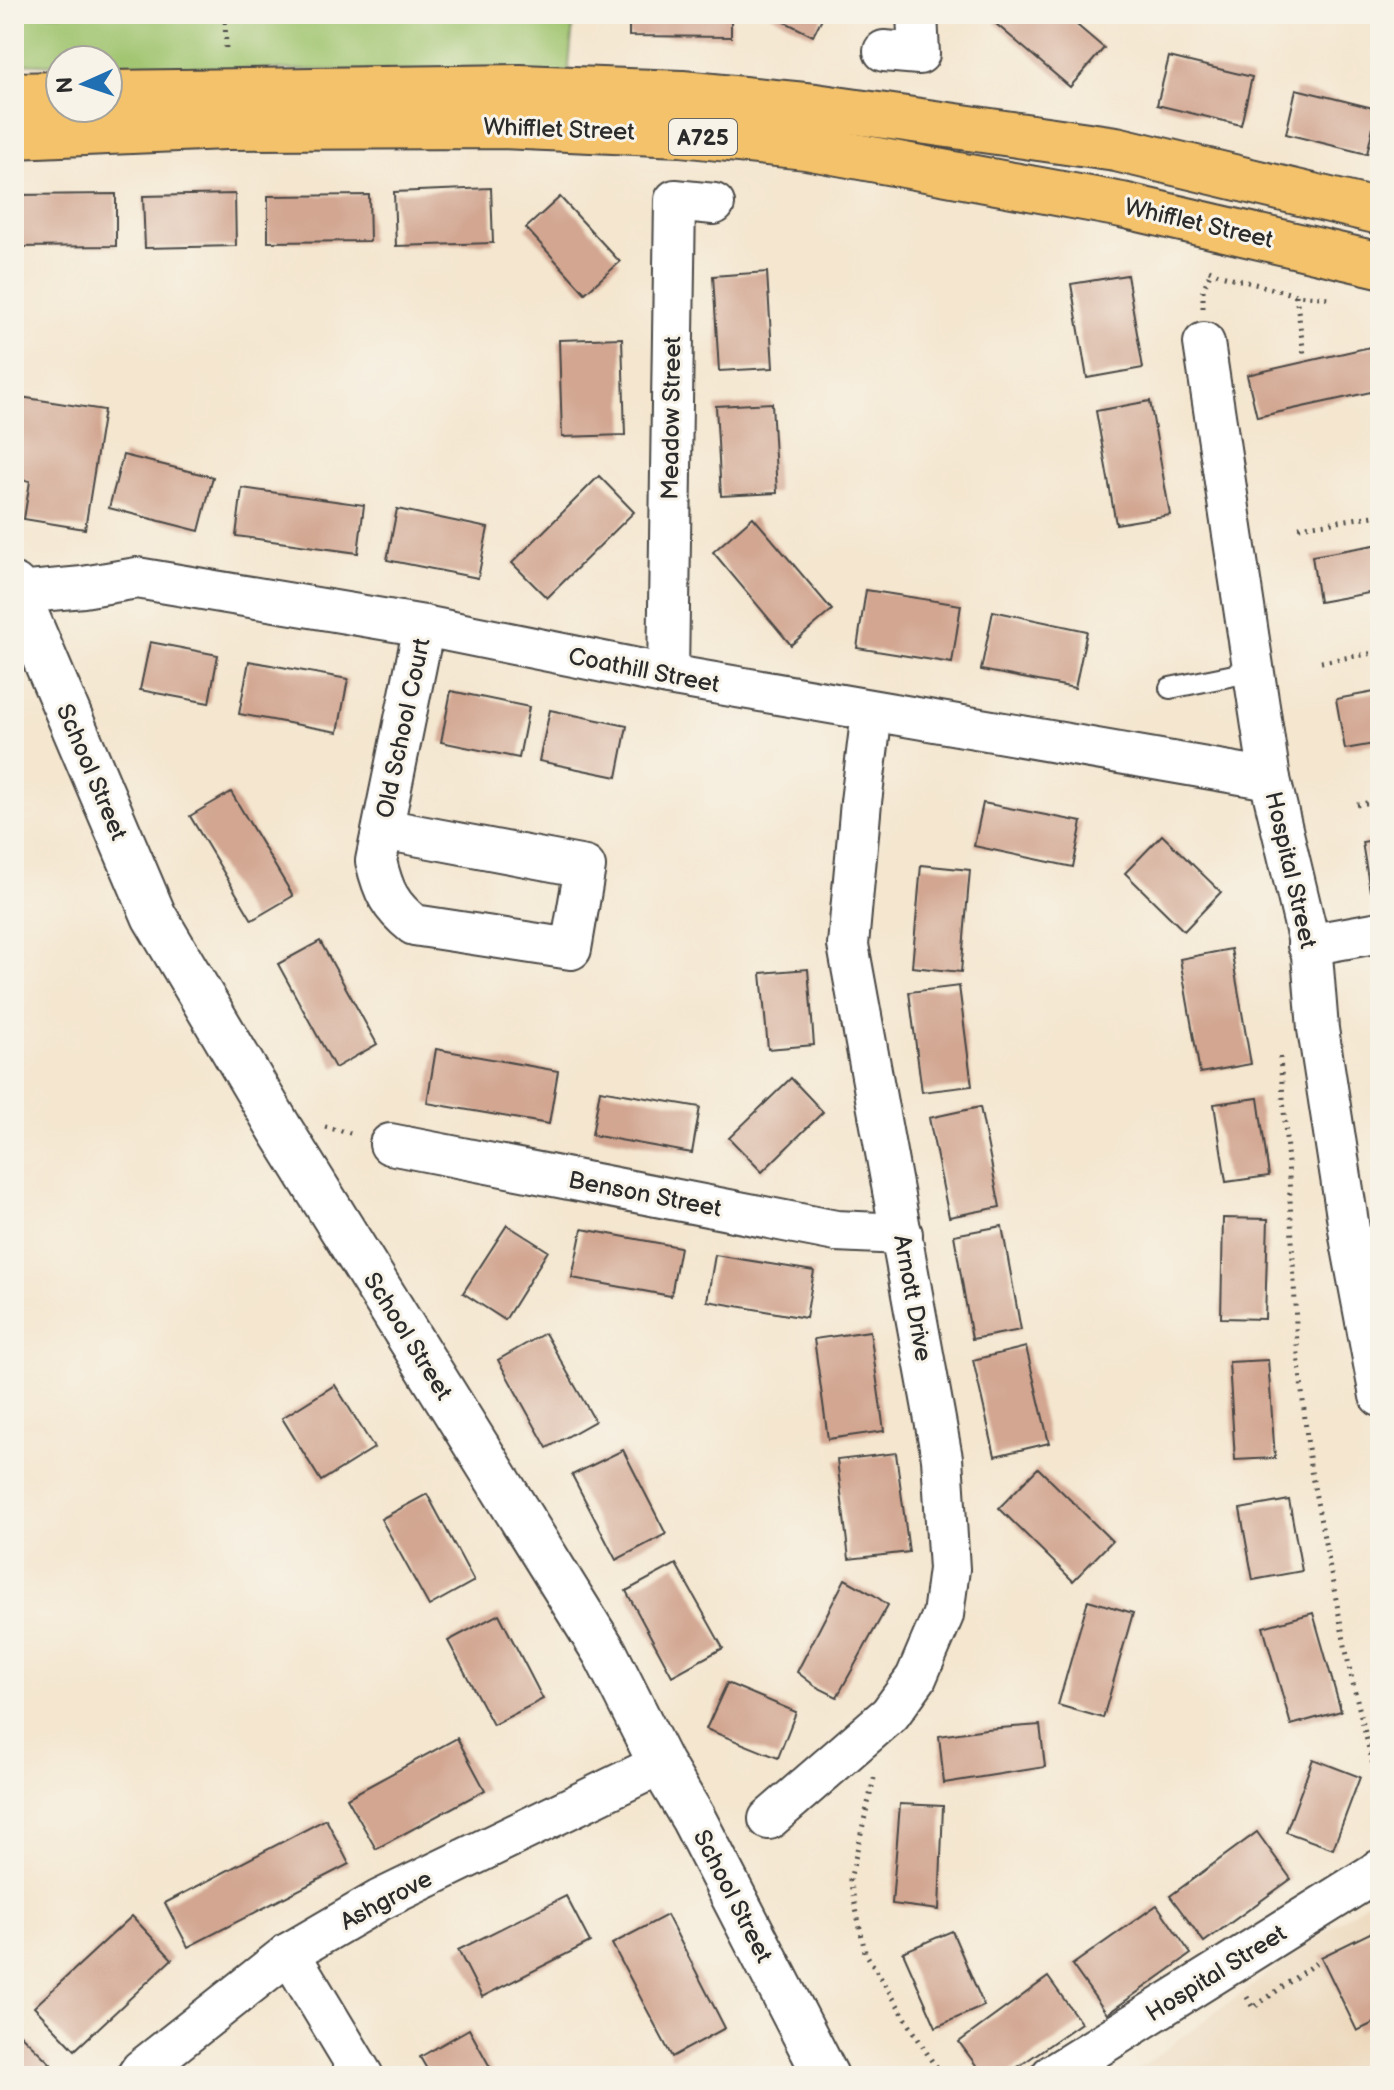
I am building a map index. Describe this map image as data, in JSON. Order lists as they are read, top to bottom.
{
  "streets": {
    "main road": ["Whifflet Street", "A725"],
    "street": [
      "Meadow Street",
      "Coathill Street",
      "Old School Court",
      "School Street",
      "Hospital Street",
      "Benson Street",
      "Arnott Drive",
      "Ashgrove"
    ]
  },
  "crossings": [
    ["Meadow Street", "Coathill Street"],
    ["Coathill Street", "Old School Court"],
    ["Coathill Street", "School Street"],
    ["Coathill Street", "Hospital Street"],
    ["Coathill Street", "Arnott Drive"],
    ["School Street", "Ashgrove"],
    ["Benson Street", "Arnott Drive"]
  ],
  "north": "left"
}
